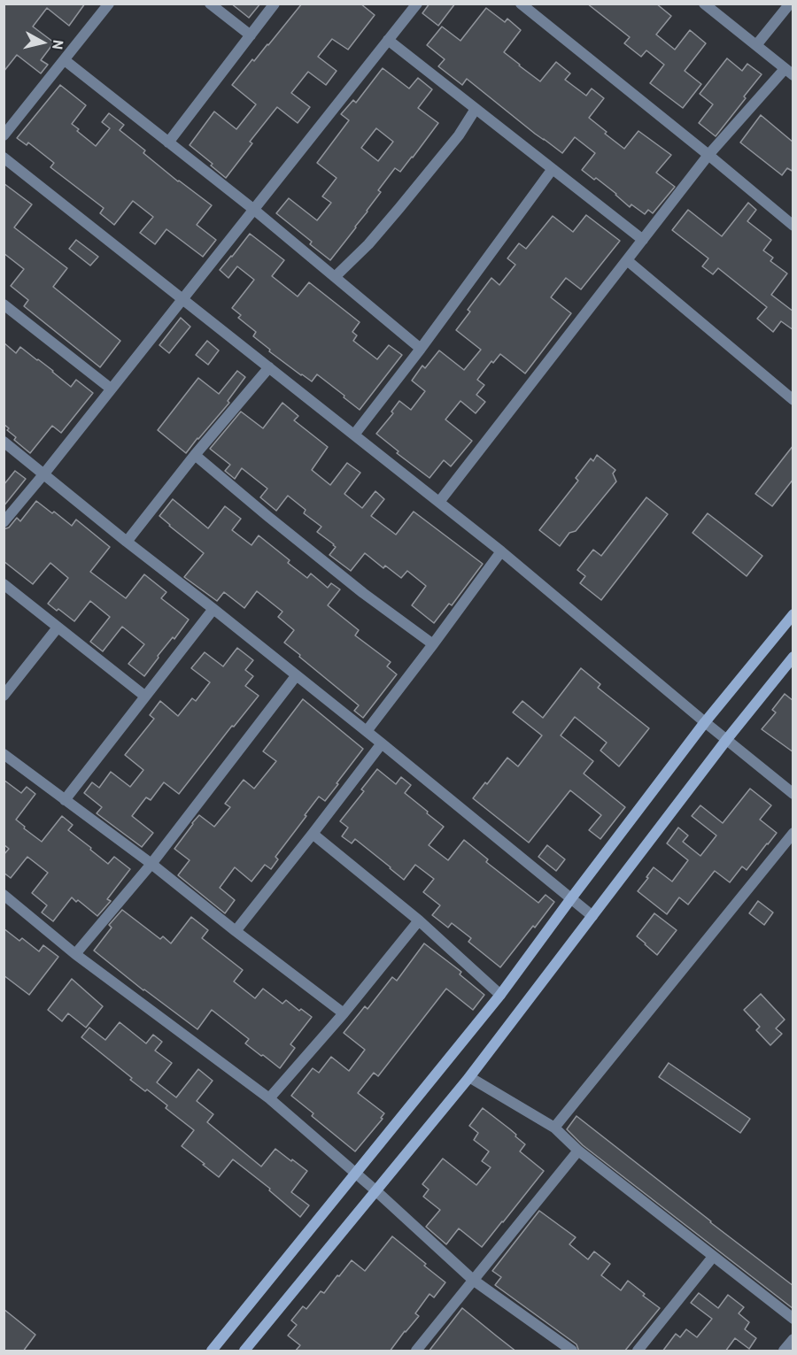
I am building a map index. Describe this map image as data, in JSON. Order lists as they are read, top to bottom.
{
  "north": "right"
}
